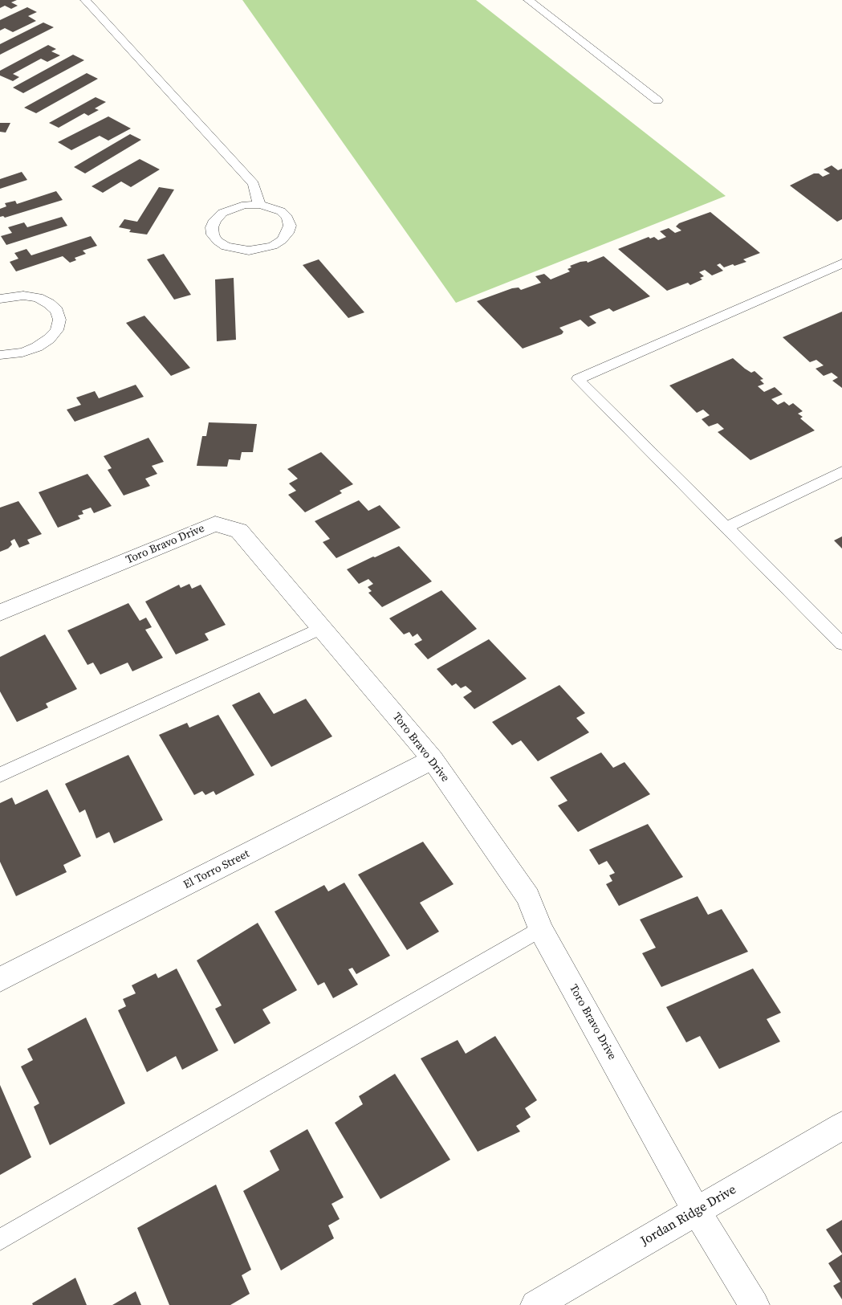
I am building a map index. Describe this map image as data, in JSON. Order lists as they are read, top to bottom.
{
  "streets": {
    "street": ["Toro Bravo Drive", "El Torro Street", "Jordan Ridge Drive"]
  },
  "crossings": [
    ["Toro Bravo Drive", "El Torro Street"],
    ["Toro Bravo Drive", "Jordan Ridge Drive"]
  ]
}
